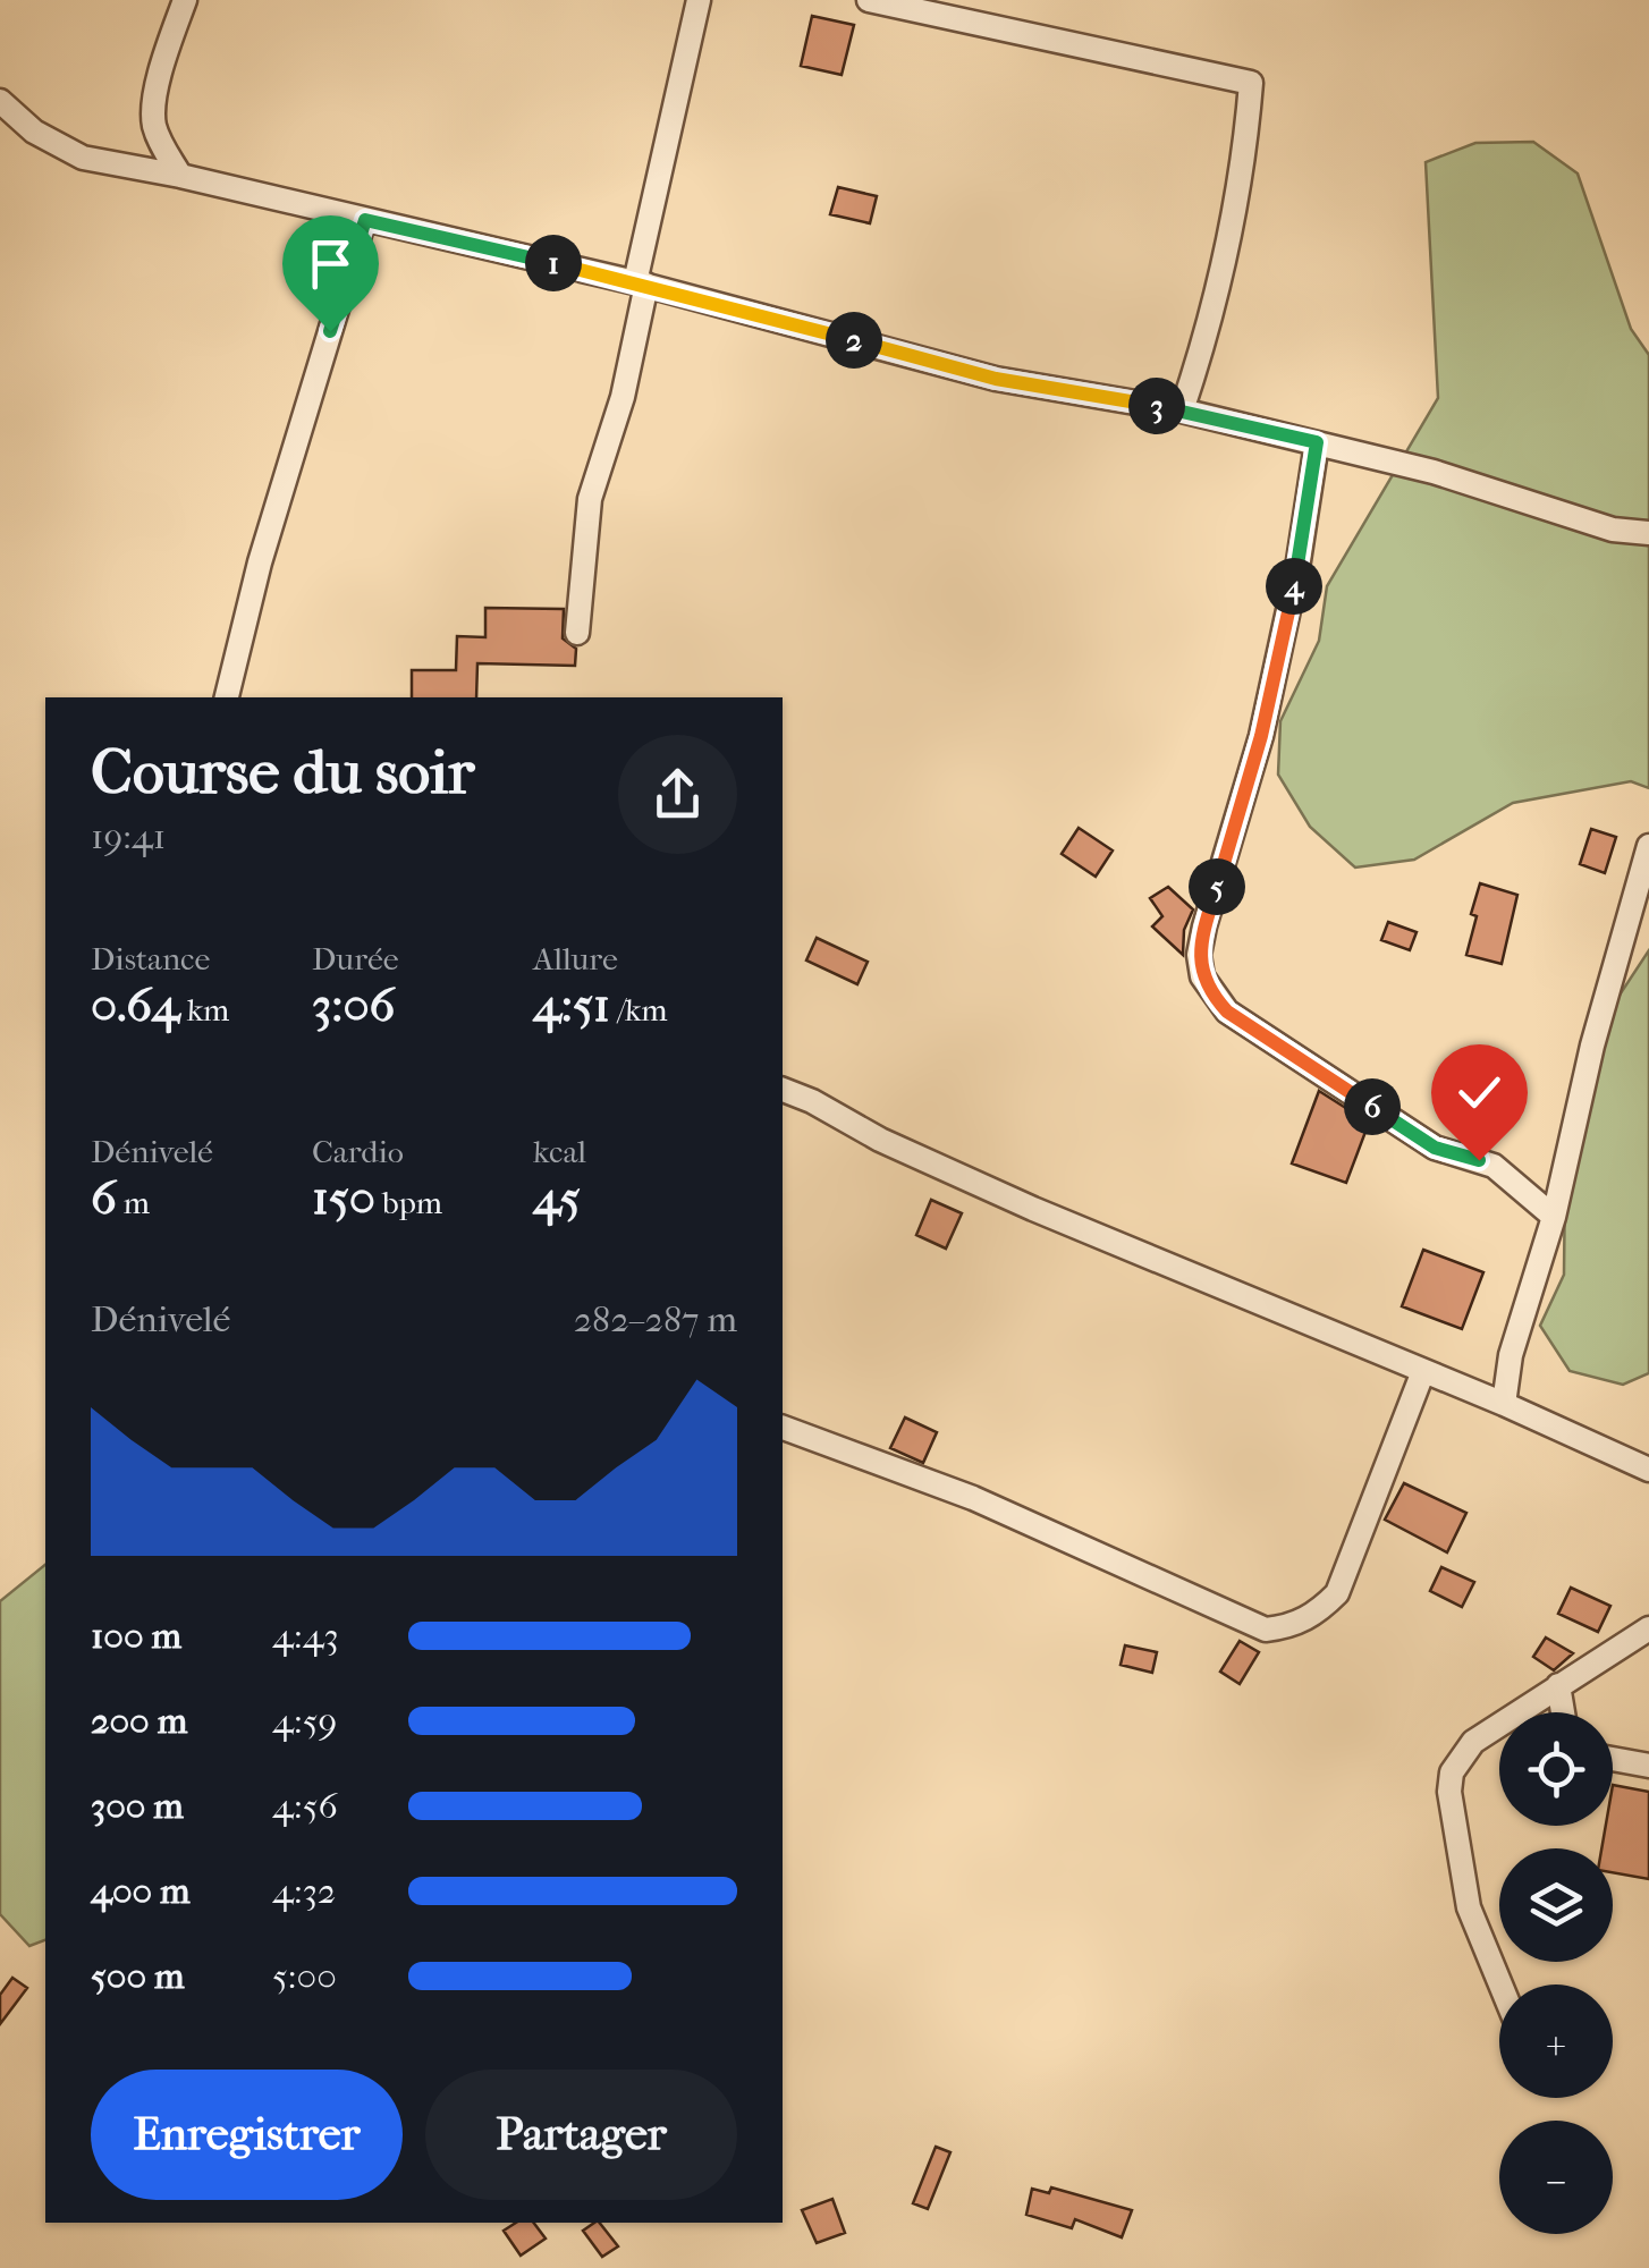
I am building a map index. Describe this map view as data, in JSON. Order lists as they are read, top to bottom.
{
  "page": {
    "pins": [
      "1",
      "2",
      "3",
      "4",
      "5",
      "6"
    ],
    "heading": ["Course du soir", "19:41"],
    "stats": [
      ["Distance", "0.64 km"],
      ["Durée", "3:06"],
      ["Allure", "4:51 /km"],
      ["Dénivelé", "6 m"],
      ["Cardio", "150 bpm"],
      ["kcal", "45"]
    ],
    "chart": ["Dénivelé", "282–287 m"],
    "list": [
      {
        "name": "100 m",
        "note": "4:43"
      },
      {
        "name": "200 m",
        "note": "4:59"
      },
      {
        "name": "300 m",
        "note": "4:56"
      },
      {
        "name": "400 m",
        "note": "4:32"
      },
      {
        "name": "500 m",
        "note": "5:00"
      }
    ],
    "map_buttons": ["+", "−"],
    "buttons": ["Enregistrer", "Partager"]
  }
}
